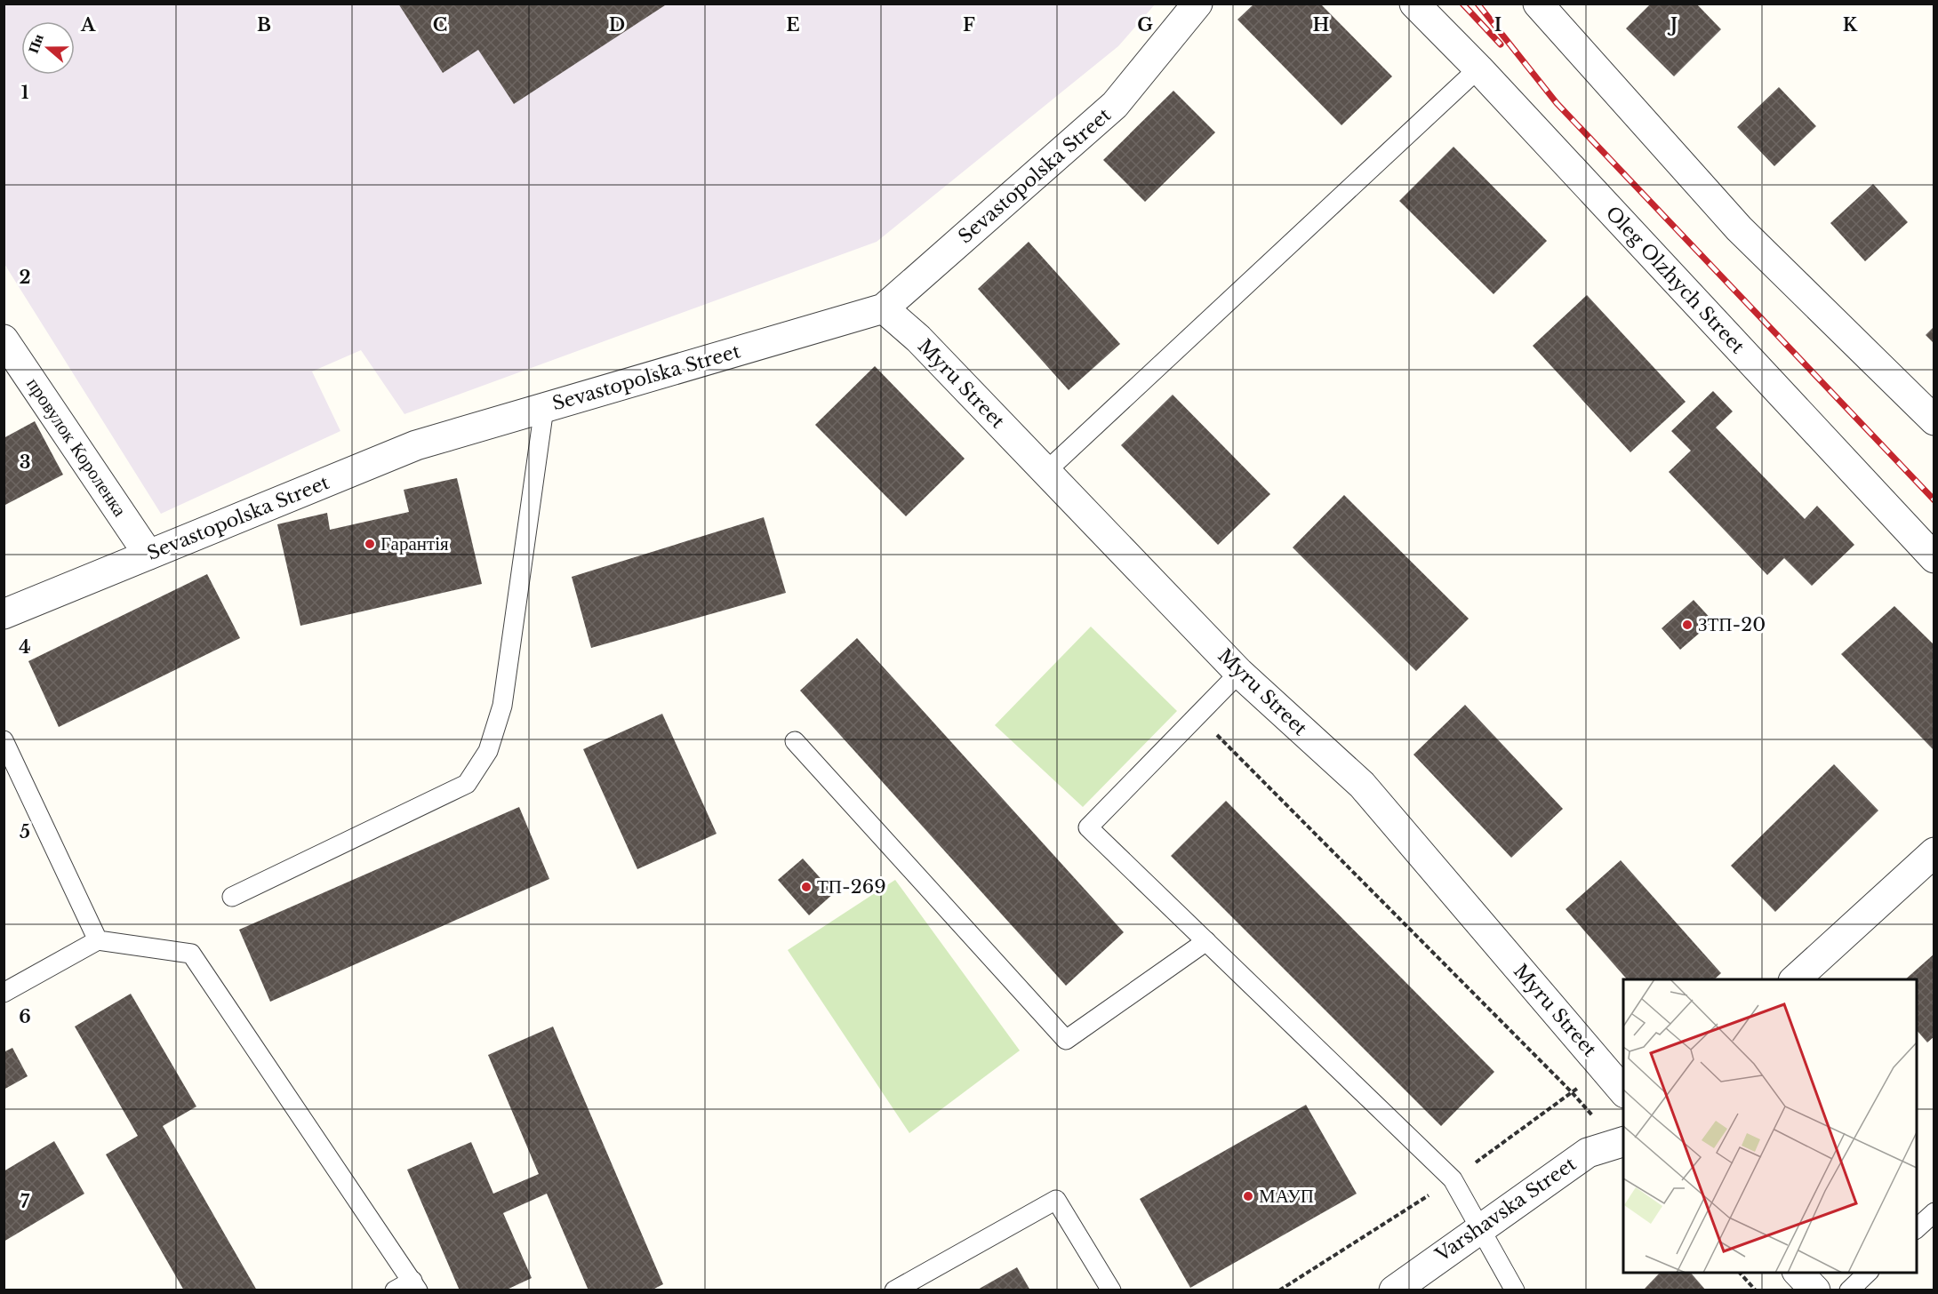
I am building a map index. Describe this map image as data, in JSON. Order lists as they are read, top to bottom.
{
  "streets": {
    "street": [
      "Sevastopolska Street",
      "Oleg Olzhych Street",
      "Myru Street",
      "провулок Короленка",
      "Varshavska Street"
    ]
  },
  "crossings": [
    ["Sevastopolska Street", "Myru Street"],
    ["Sevastopolska Street", "провулок Короленка"]
  ],
  "places": [
    "Гарантія",
    "ЗТП-20",
    "ТП-269",
    "МАУП"
  ],
  "north": "left",
  "grid": {
    "columns": [
      "A",
      "B",
      "C",
      "D",
      "E",
      "F",
      "G",
      "H",
      "I",
      "J",
      "K"
    ],
    "rows": [
      "1",
      "2",
      "3",
      "4",
      "5",
      "6",
      "7"
    ]
  }
}
